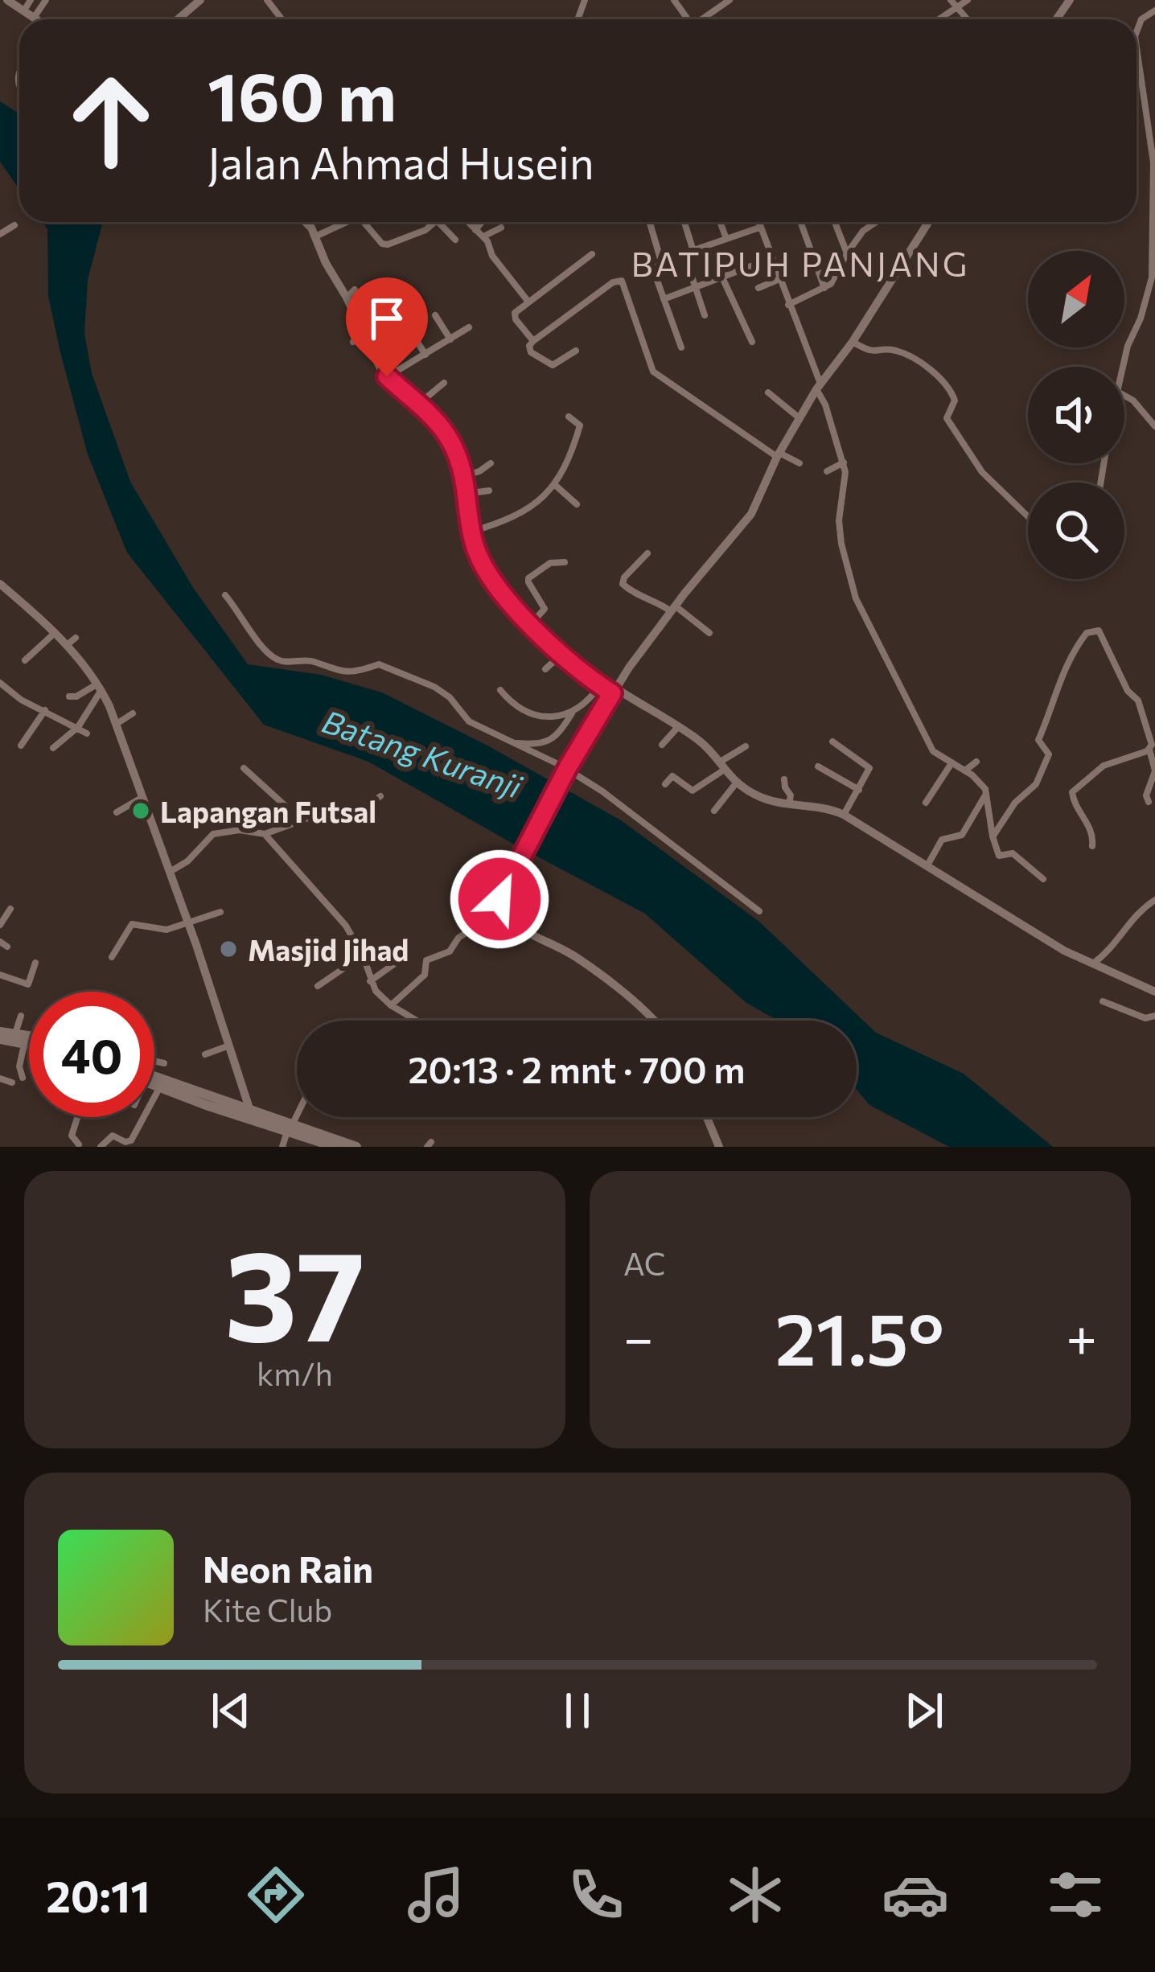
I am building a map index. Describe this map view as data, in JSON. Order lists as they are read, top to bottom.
{
  "districts": ["BATIPUH PANJANG"],
  "water": ["Batang Kuranji"],
  "places": ["Lapangan Futsal", "Masjid Jihad"],
  "north": "top right",
  "page": {
    "turn": ["160 m", "Jalan Ahmad Husein"],
    "limit": "40",
    "trip": "20:13 · 2 mnt · 700 m",
    "tile": [
      ["37", "km/h"],
      "AC"
    ],
    "heat": ["−", "21.5°", "+"],
    "song": ["Neon Rain", "Kite Club"],
    "tabs": "20:11"
  }
}
